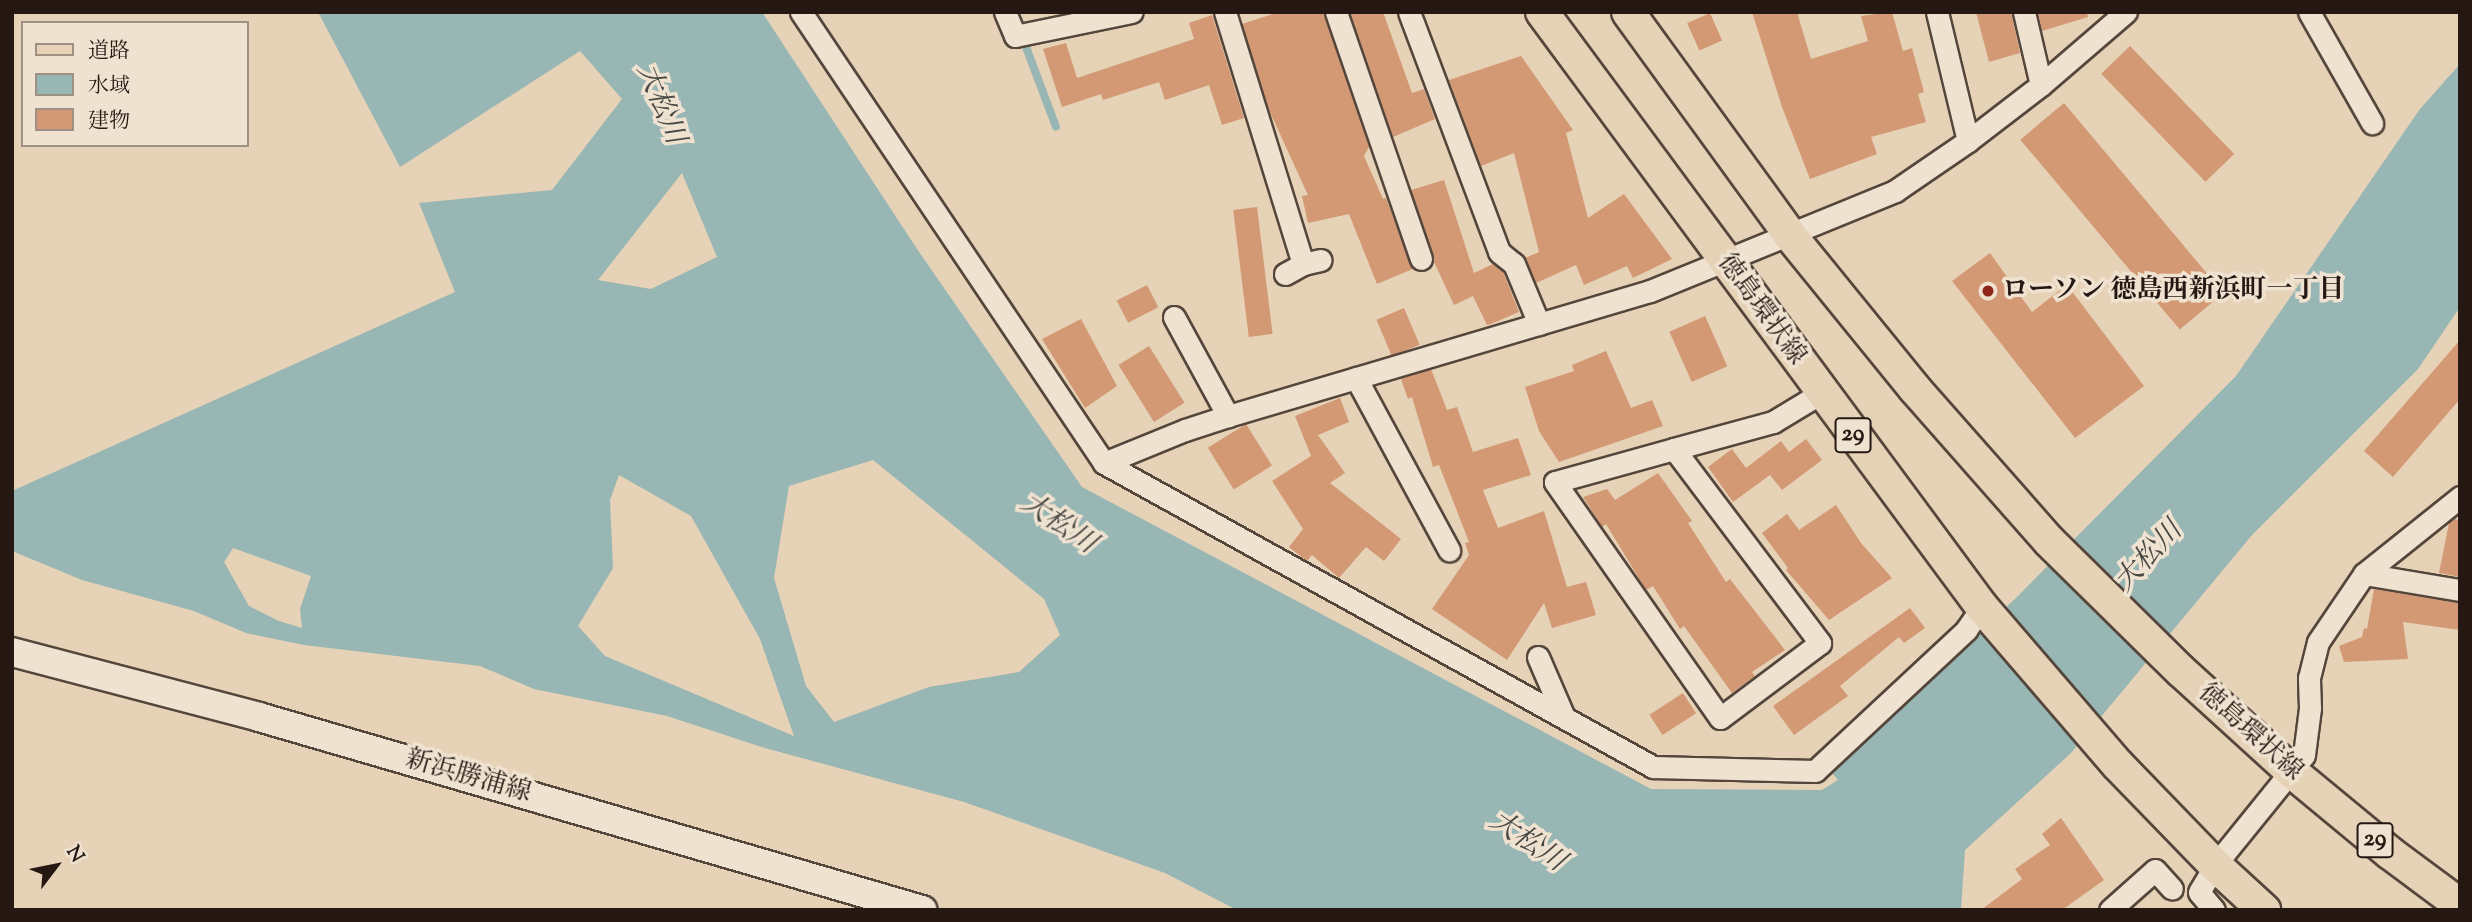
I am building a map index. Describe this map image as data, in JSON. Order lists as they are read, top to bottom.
{
  "streets": {
    "main road": ["徳島環状線", "29", "新浜勝浦線"]
  },
  "water": ["大松川"],
  "places": ["ローソン 徳島西新浜町一丁目"],
  "legend": ["道路", "水域", "建物"],
  "north": "top right"
}
